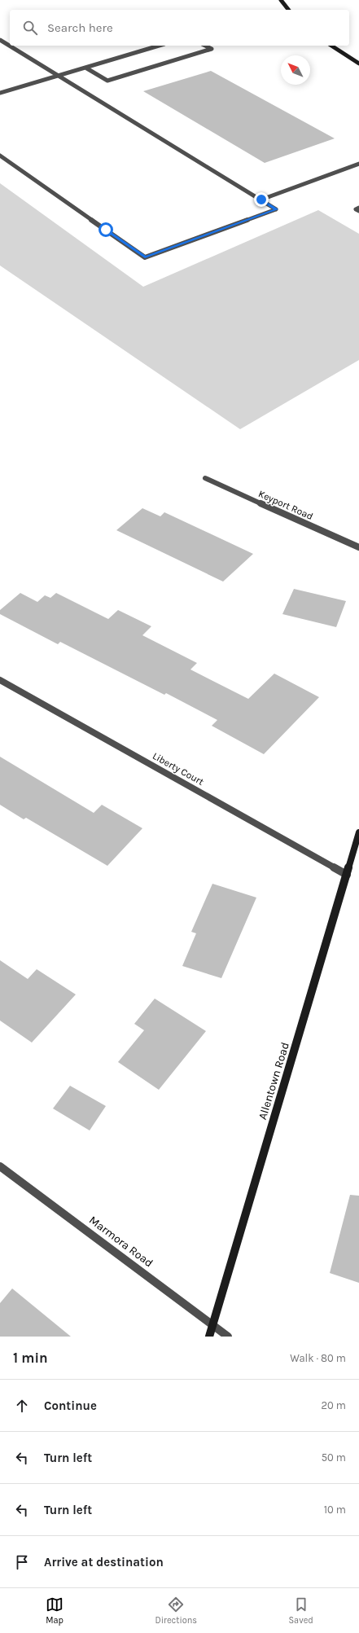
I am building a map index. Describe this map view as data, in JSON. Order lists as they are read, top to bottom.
{
  "streets": {
    "street": [
      "Keyport Road",
      "Liberty Court",
      "Allentown Road",
      "Marmora Road"
    ]
  },
  "crossings": [
    ["Liberty Court", "Allentown Road"],
    ["Allentown Road", "Marmora Road"]
  ],
  "north": "top left",
  "page": {
    "search": "Search here",
    "heading": ["1 min", "Walk · 80 m"],
    "list": [
      ["Continue", "20 m"],
      ["Turn left", "50 m"],
      ["Turn left", "10 m"],
      "Arrive at destination"
    ],
    "nav": ["Map", "Directions", "Saved"]
  }
}
